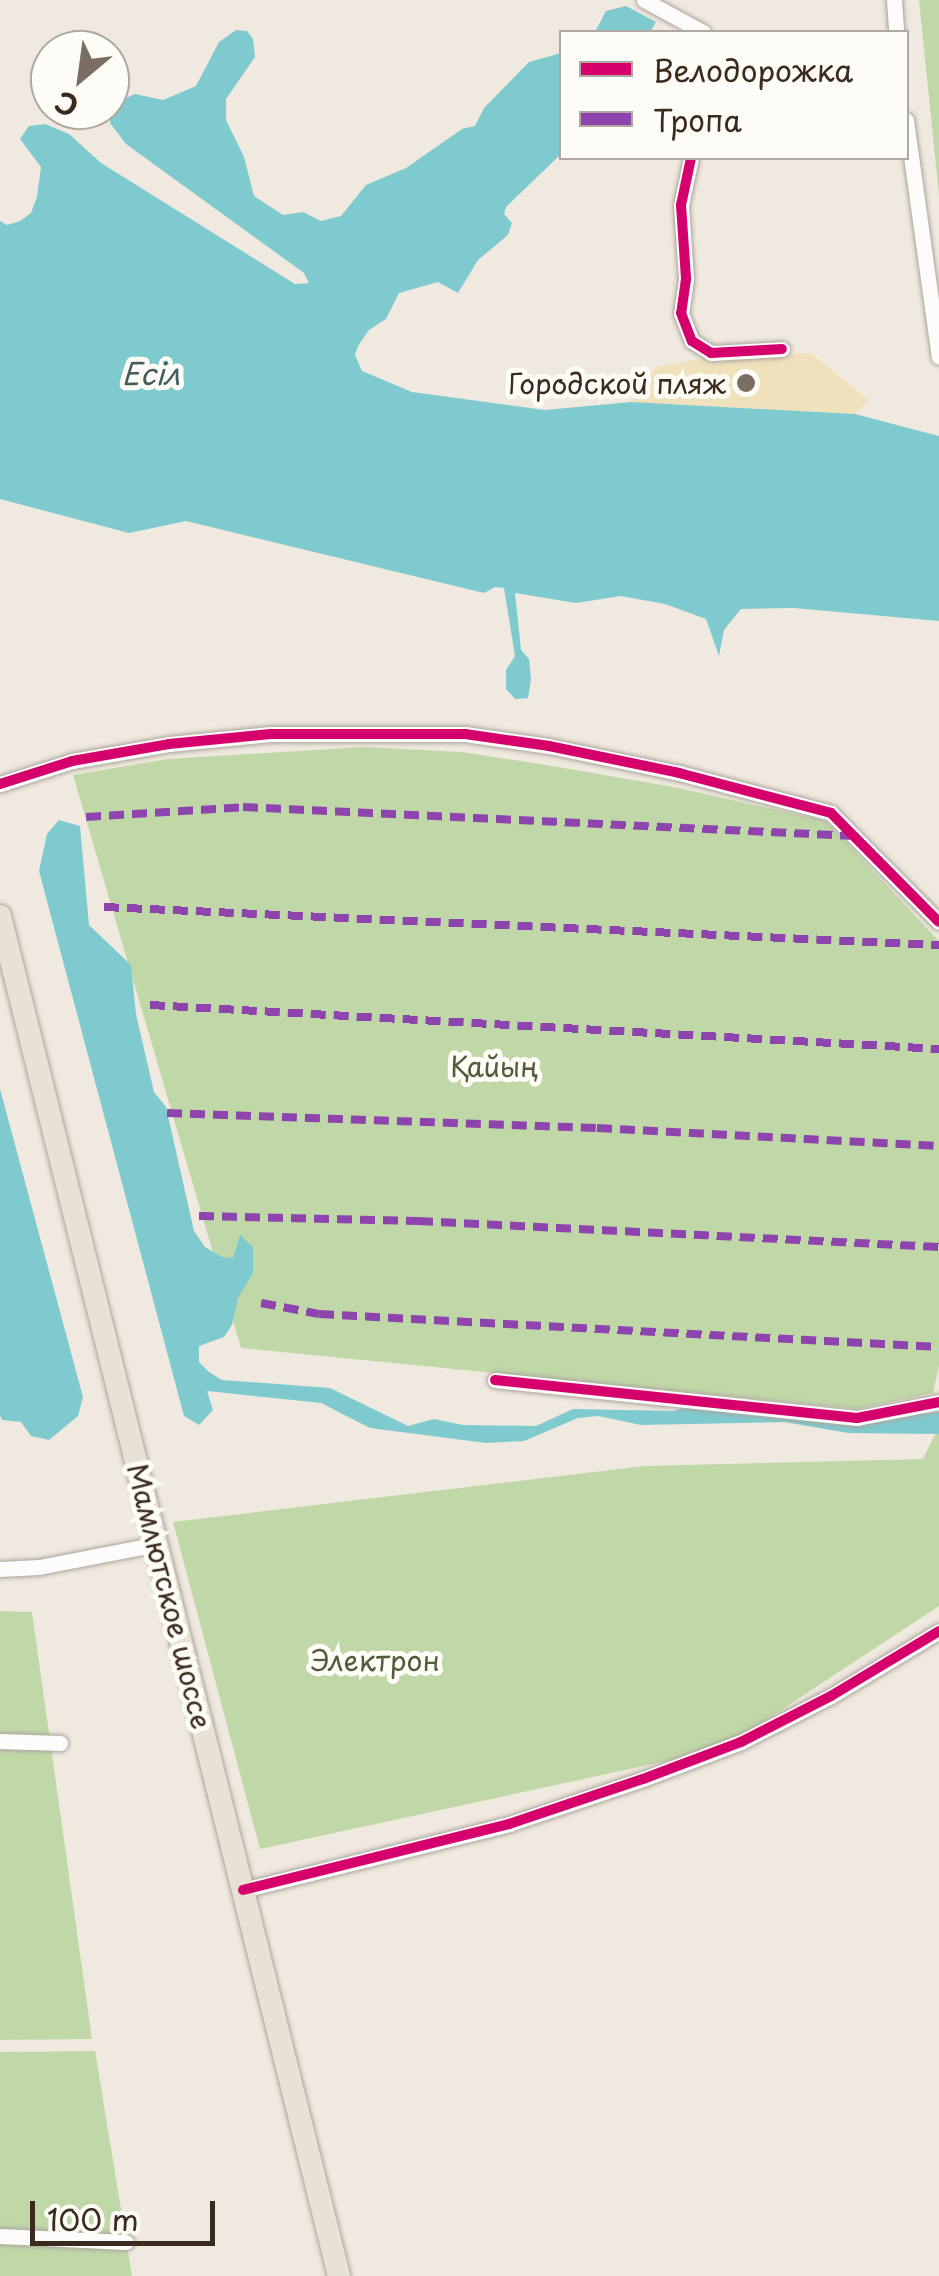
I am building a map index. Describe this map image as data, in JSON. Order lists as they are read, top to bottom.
{
  "streets": {
    "highway": ["Мамлютское шоссе"]
  },
  "water": ["Есіл"],
  "parks": ["Қайың", "Электрон"],
  "places": ["Городской пляж"],
  "legend": ["Велодорожка", "Тропа"],
  "scale_bar": "100 m",
  "north": "bottom left"
}
